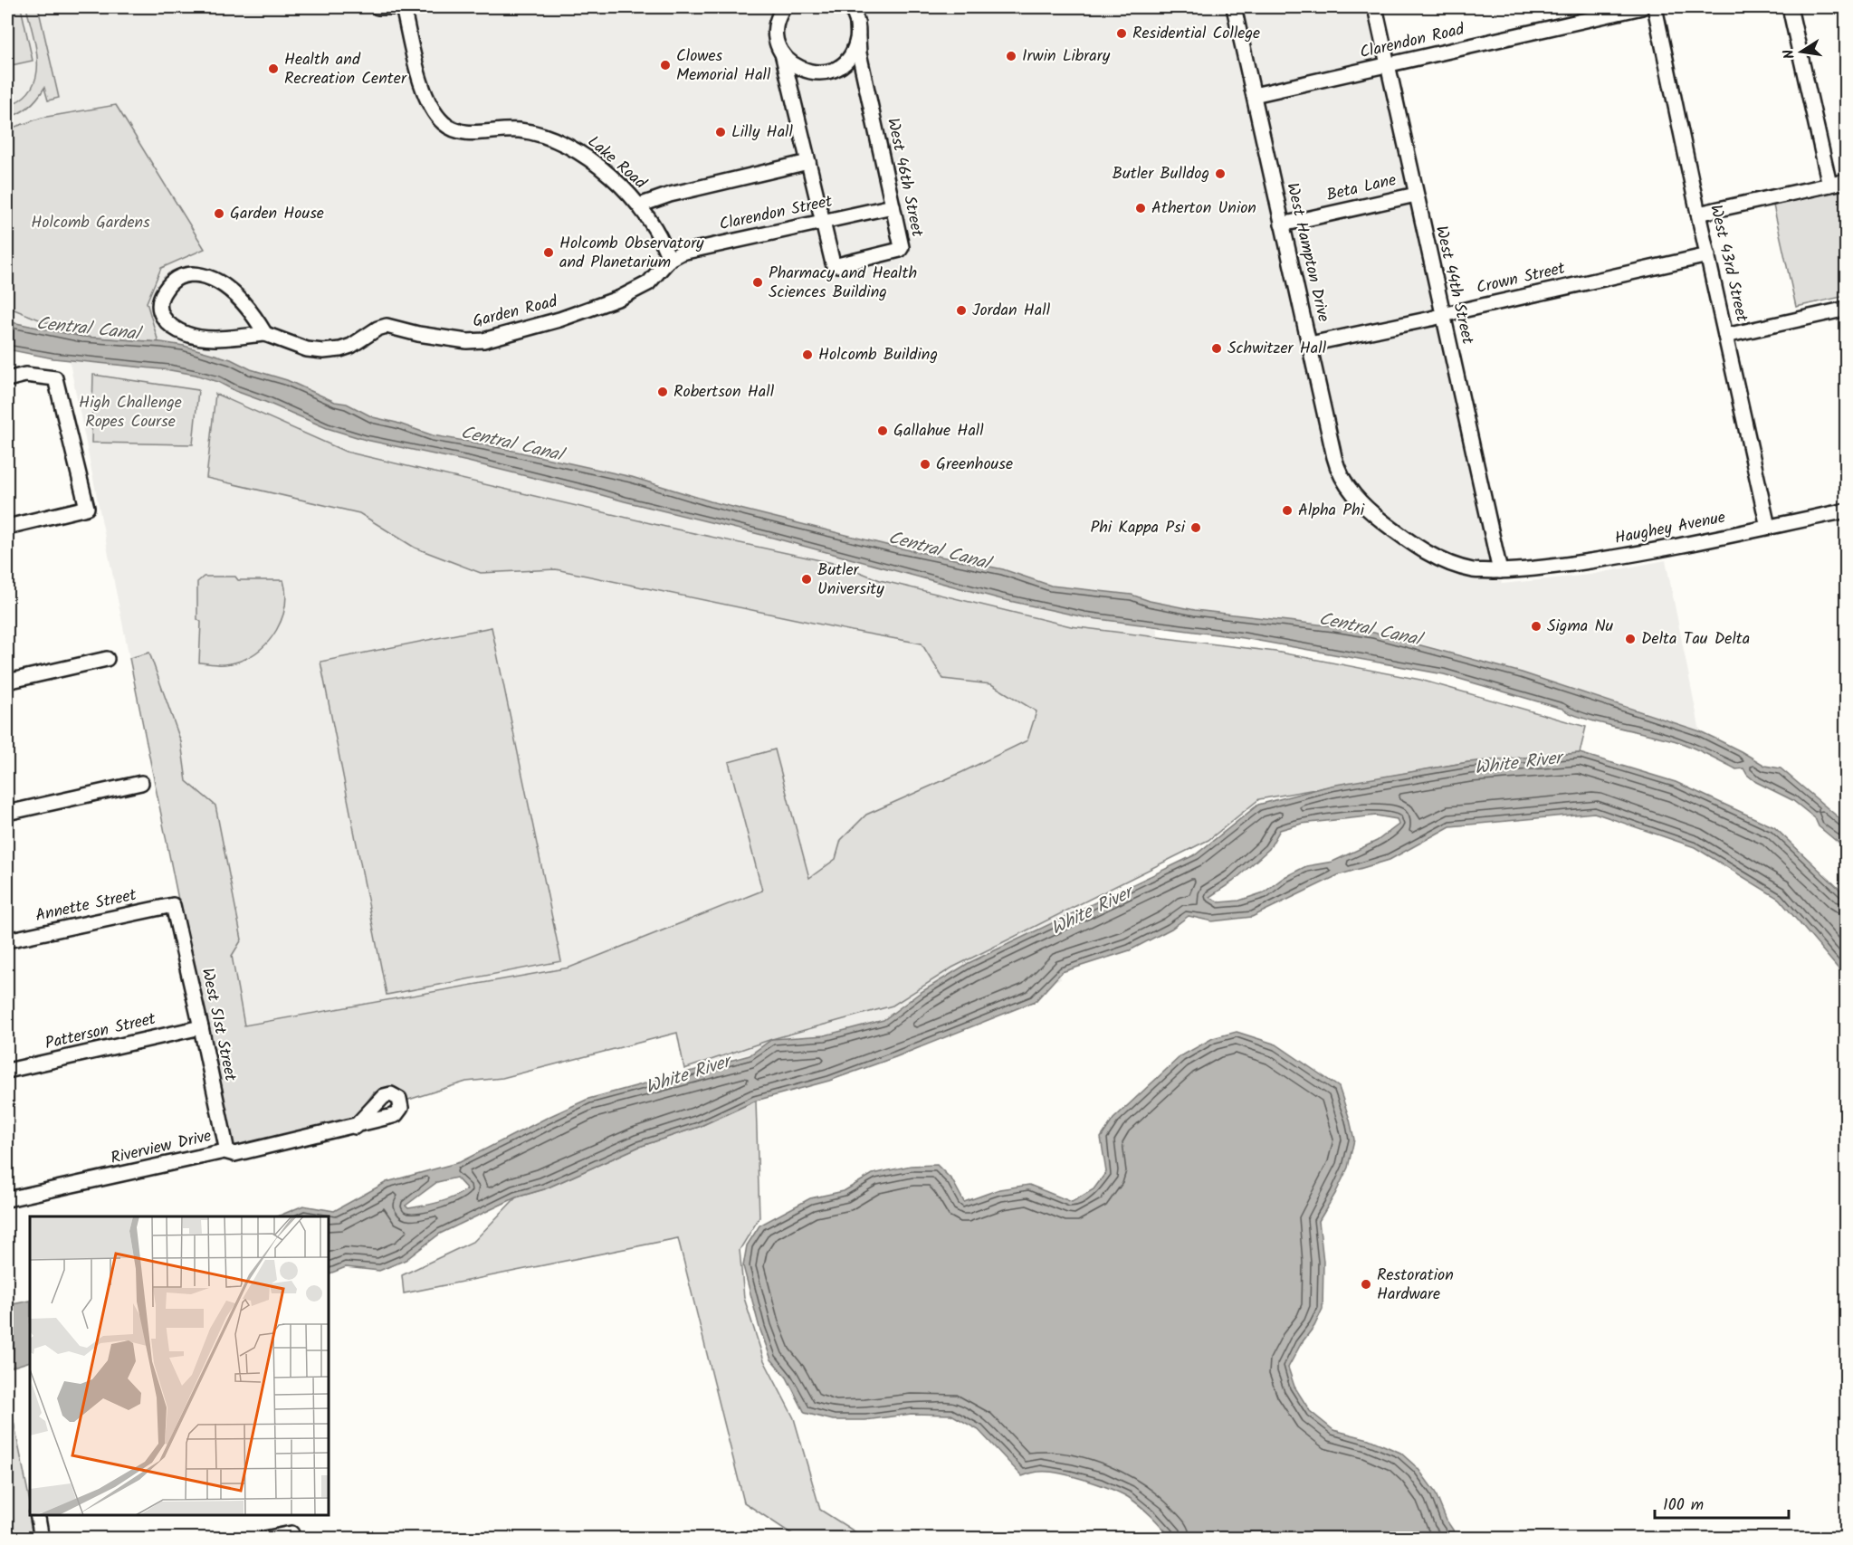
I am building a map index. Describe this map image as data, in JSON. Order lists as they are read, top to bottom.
{
  "streets": {
    "street": [
      "Clarendon Road",
      "Lake Road",
      "West 46th Street",
      "Beta Lane",
      "Clarendon Street",
      "West Hampton Drive",
      "West 43rd Street",
      "Crown Street",
      "West 44th Street",
      "Garden Road",
      "Haughey Avenue",
      "Annette Street",
      "West 51st Street",
      "Patterson Street",
      "Riverview Drive"
    ]
  },
  "crossings": [
    ["Clarendon Road", "West Hampton Drive"],
    ["Clarendon Road", "West 44th Street"],
    ["Lake Road", "Clarendon Street"],
    ["Lake Road", "Garden Road"],
    ["West 46th Street", "Clarendon Street"],
    ["Beta Lane", "West Hampton Drive"],
    ["Beta Lane", "West 44th Street"],
    ["Clarendon Street", "Garden Road"],
    ["West Hampton Drive", "Crown Street"],
    ["West Hampton Drive", "West 44th Street"],
    ["West Hampton Drive", "Haughey Avenue"],
    ["West 43rd Street", "Crown Street"],
    ["West 43rd Street", "Haughey Avenue"],
    ["Crown Street", "West 44th Street"],
    ["West 44th Street", "Haughey Avenue"],
    ["Annette Street", "West 51st Street"],
    ["West 51st Street", "Patterson Street"],
    ["West 51st Street", "Riverview Drive"]
  ],
  "water": ["Central Canal", "White River"],
  "parks": ["Holcomb Gardens", "High Challenge Ropes Course"],
  "places": [
    "Residential College",
    "Irwin Library",
    "Clowes Memorial Hall",
    "Health and Recreation Center",
    "Lilly Hall",
    "Butler Bulldog",
    "Atherton Union",
    "Garden House",
    "Holcomb Observatory and Planetarium",
    "Pharmacy and Health Sciences Building",
    "Jordan Hall",
    "Schwitzer Hall",
    "Holcomb Building",
    "Robertson Hall",
    "Gallahue Hall",
    "Greenhouse",
    "Alpha Phi",
    "Phi Kappa Psi",
    "Butler University",
    "Sigma Nu",
    "Delta Tau Delta",
    "Restoration Hardware"
  ],
  "scale_bar": "100 m",
  "north": "left"
}
